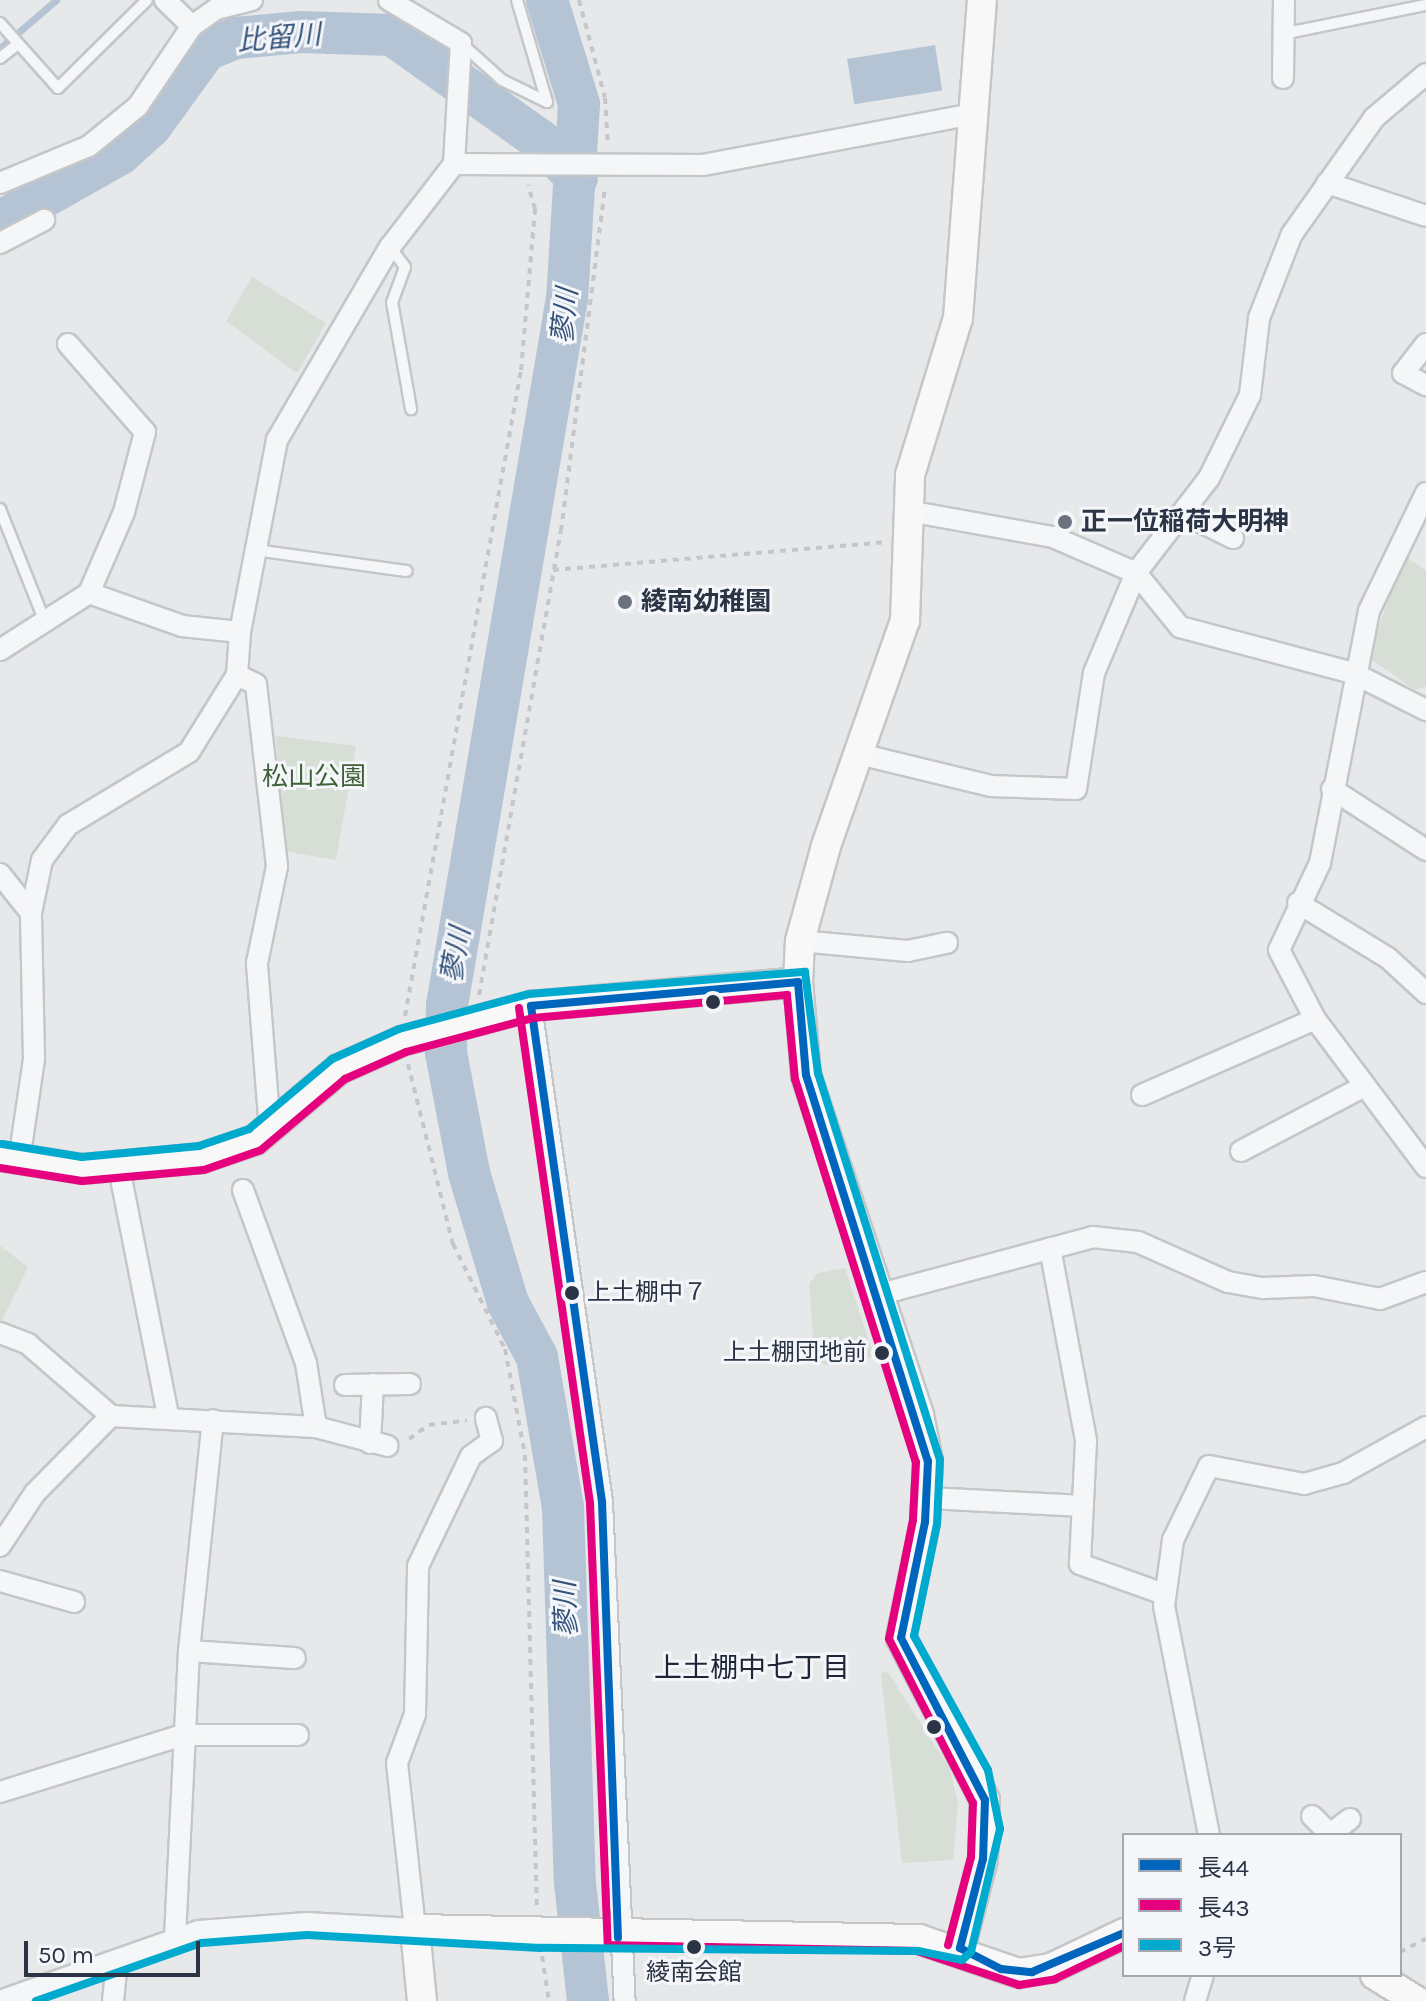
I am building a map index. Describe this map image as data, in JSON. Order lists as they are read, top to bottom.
{
  "districts": ["上土棚中七丁目"],
  "water": ["比留川", "蓼川"],
  "parks": ["松山公園"],
  "places": [
    "正一位稲荷大明神",
    "綾南幼稚園",
    "上土棚中７",
    "上土棚団地前",
    "綾南会館"
  ],
  "lines": ["transit line 3号", "transit line 長44", "transit line 長43"],
  "legend": ["長44", "長43", "3号"],
  "scale_bar": "50 m"
}
